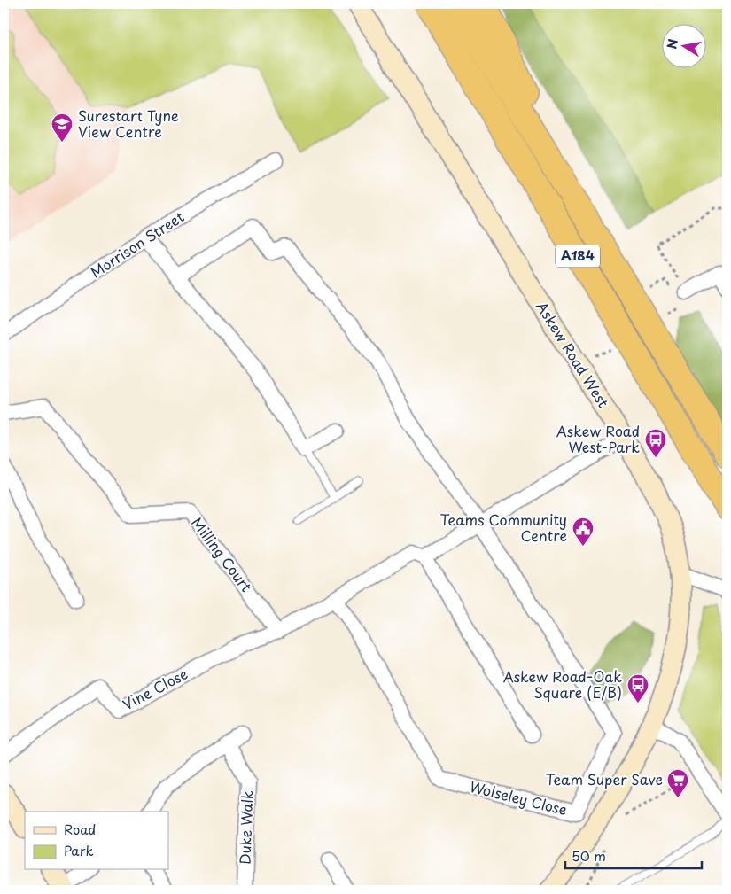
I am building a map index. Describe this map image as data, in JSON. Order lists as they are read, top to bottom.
{
  "streets": {
    "highway": ["A184"],
    "street": [
      "Morrison Street",
      "Askew Road West",
      "Milling Court",
      "Vine Close",
      "Wolseley Close",
      "Duke Walk"
    ]
  },
  "crossings": [
    ["Milling Court", "Vine Close"]
  ],
  "places": {
    "school or university": ["Surestart Tyne View Centre"],
    "bus stop": ["Askew Road West-Park", "Askew Road-Oak Square (E/B)"],
    "public building": ["Teams Community Centre"],
    "supermarket": ["Team Super Save"]
  },
  "legend": ["Road", "Park"],
  "scale_bar": "50 m",
  "north": "left"
}
